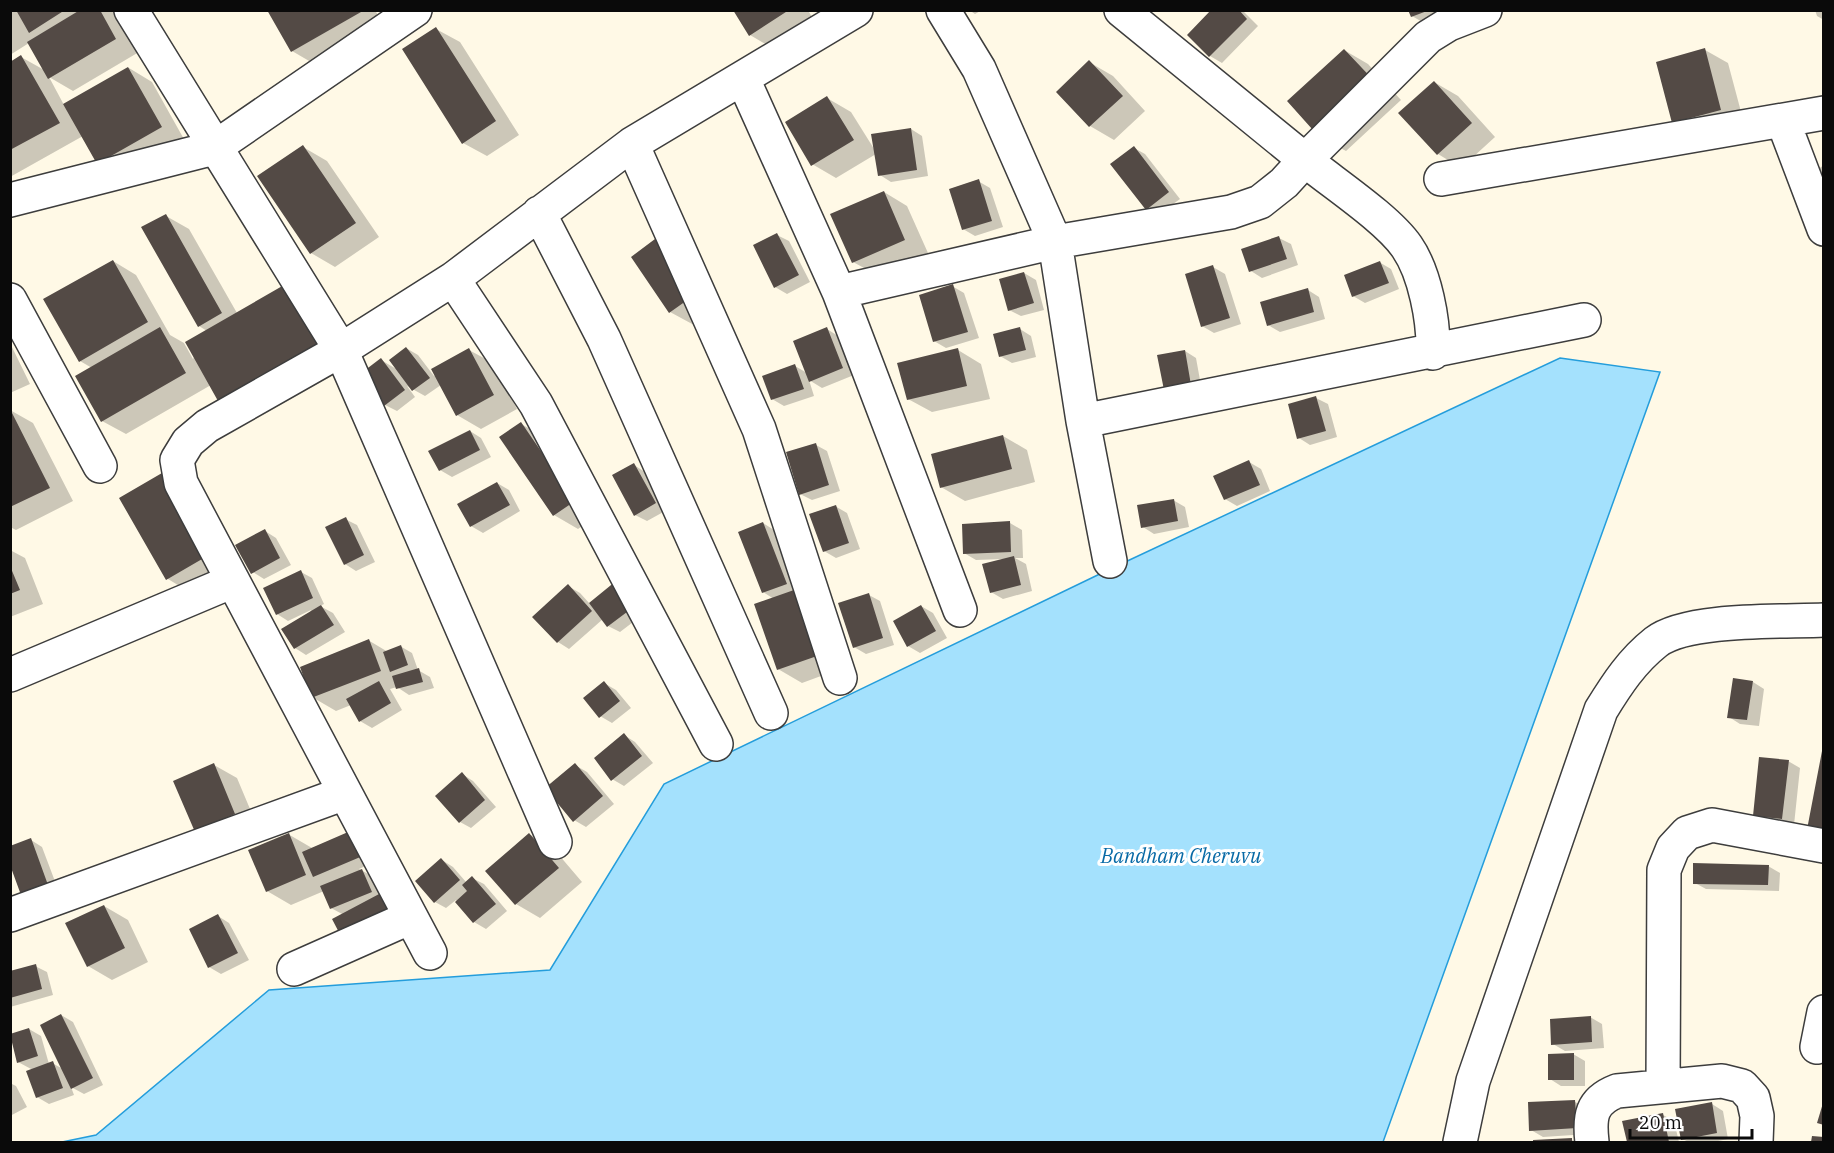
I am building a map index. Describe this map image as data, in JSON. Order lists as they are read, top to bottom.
{
  "water": ["Bandham Cheruvu"],
  "scale_bar": "20 m"
}
